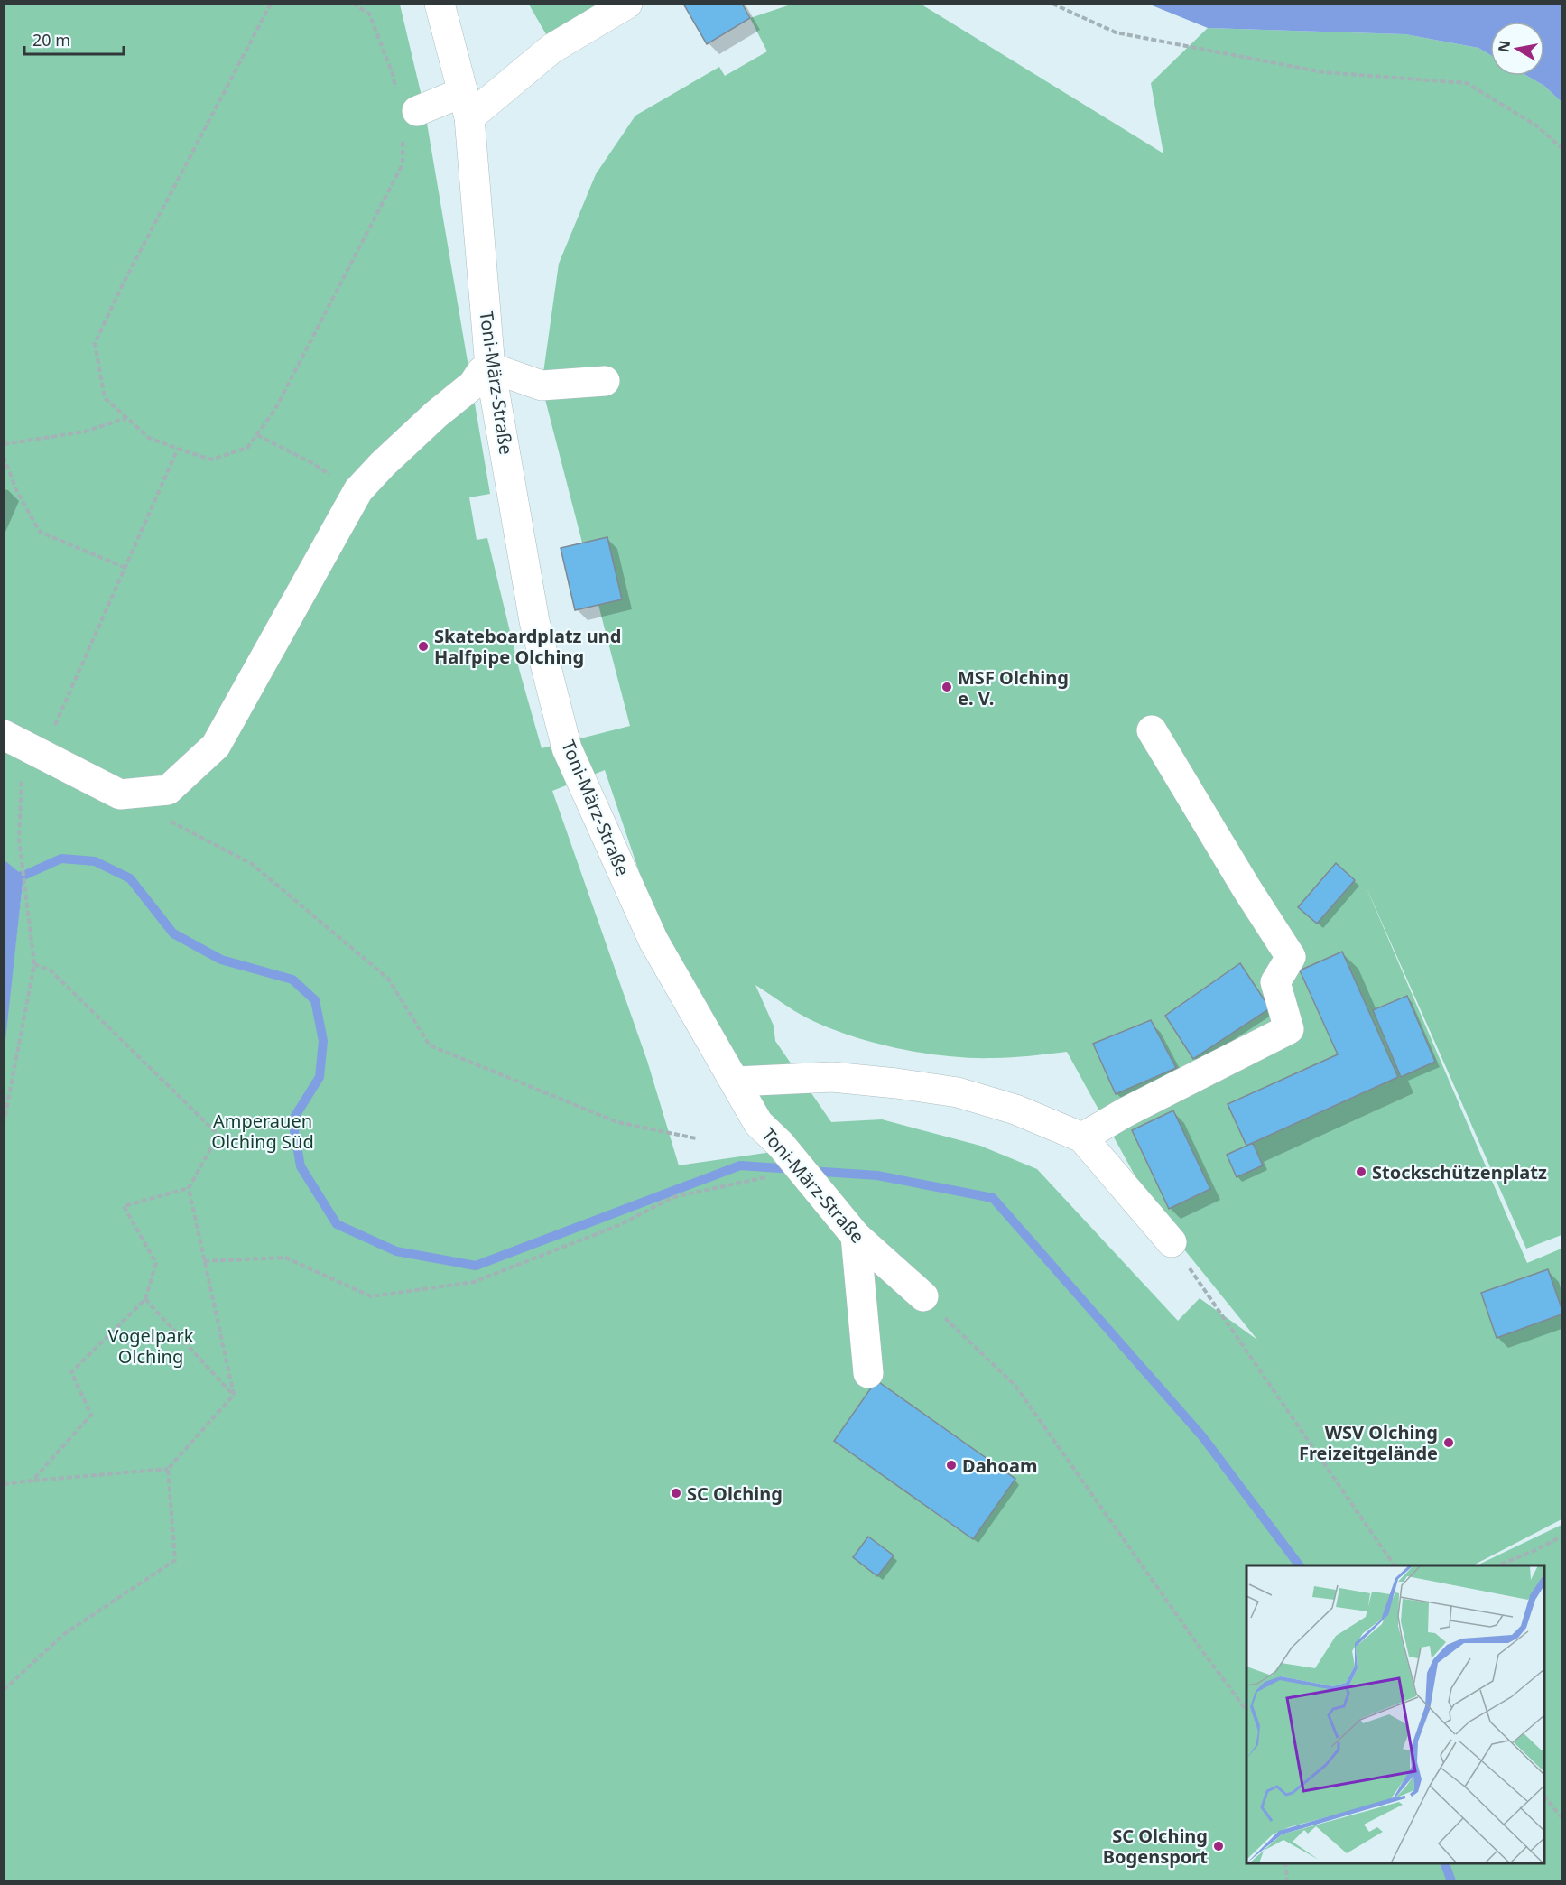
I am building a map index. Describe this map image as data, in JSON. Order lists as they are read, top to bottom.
{
  "streets": {
    "street": ["Toni-März-Straße"]
  },
  "parks": ["Amperauen Olching Süd", "Vogelpark Olching"],
  "places": [
    "Skateboardplatz und Halfpipe Olching",
    "MSF Olching e. V.",
    "Stockschützenplatz",
    "WSV Olching Freizeitgelände",
    "Dahoam",
    "SC Olching",
    "SC Olching Bogensport"
  ],
  "scale_bar": "20 m",
  "north": "left"
}
